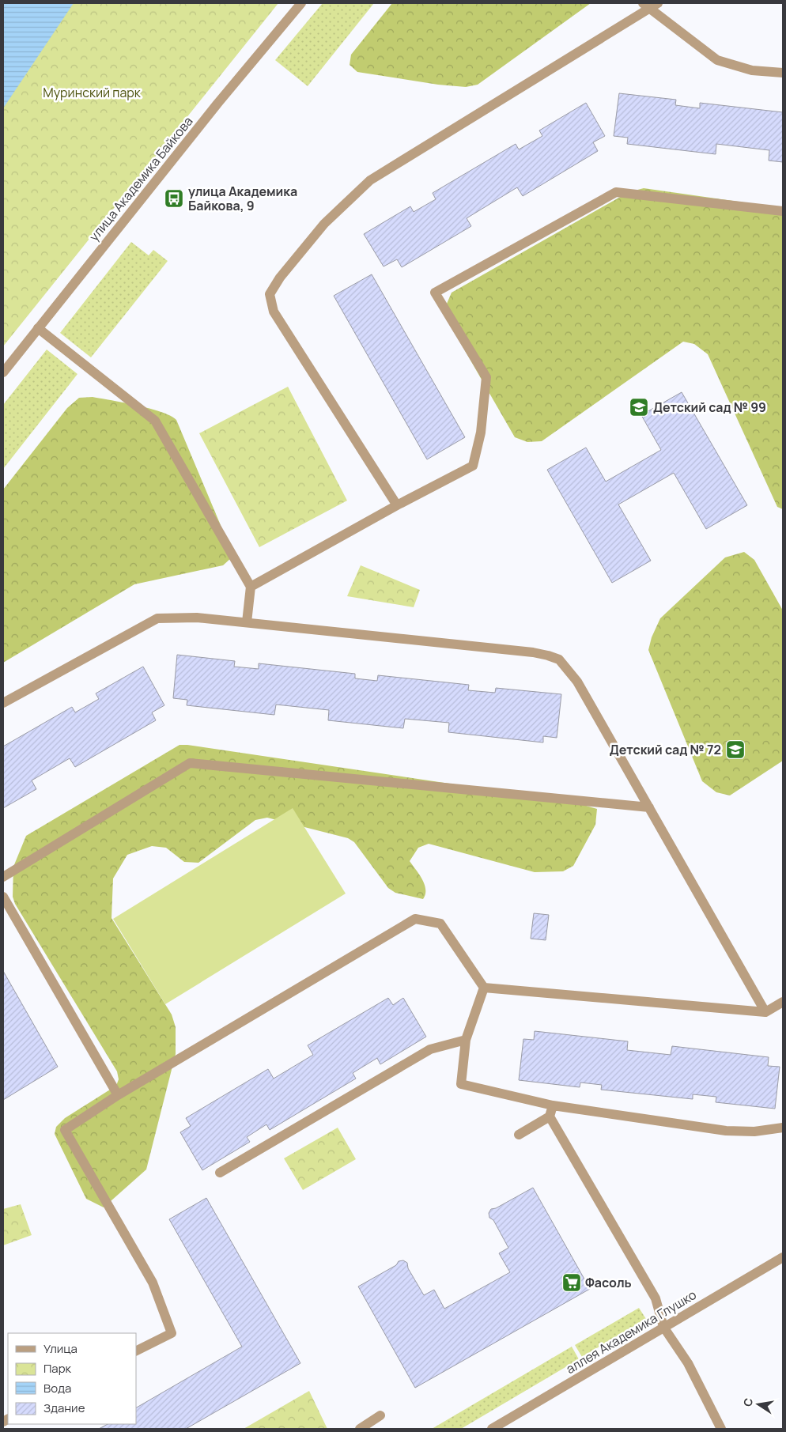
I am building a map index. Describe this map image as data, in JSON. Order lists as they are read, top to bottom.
{
  "streets": {
    "street": ["улица Академика Байкова", "аллея Академика Глушко"]
  },
  "parks": ["Муринский парк"],
  "places": {
    "bus stop": ["улица Академика Байкова, 9"],
    "school or university": ["Детский сад № 99", "Детский сад № 72"],
    "supermarket": ["Фасоль"]
  },
  "legend": [
    "Улица",
    "Парк",
    "Вода",
    "Здание"
  ],
  "north": "left"
}
